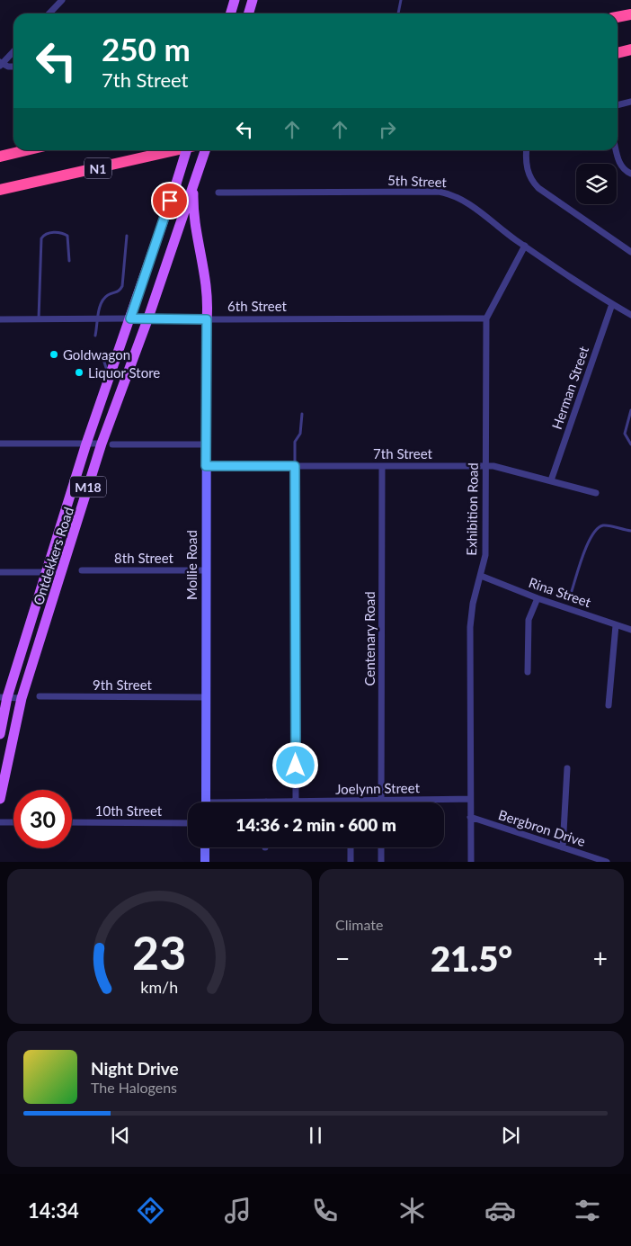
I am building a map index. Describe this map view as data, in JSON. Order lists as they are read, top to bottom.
{
  "streets": {
    "highway": ["N1"],
    "main road": [
      "6th Street",
      "M18",
      "Ontdekkers Road",
      "Mollie Road"
    ],
    "street": [
      "5th Street",
      "Herman Street",
      "7th Street",
      "Exhibition Road",
      "8th Street",
      "Rina Street",
      "Centenary Road",
      "9th Street",
      "Joelynn Street",
      "10th Street",
      "Bergbron Drive"
    ]
  },
  "crossings": [
    ["5th Street", "Herman Street"],
    ["5th Street", "Exhibition Road"],
    ["6th Street", "Exhibition Road"],
    ["6th Street", "Ontdekkers Road"],
    ["6th Street", "Mollie Road"],
    ["Herman Street", "7th Street"],
    ["7th Street", "Exhibition Road"],
    ["7th Street", "Mollie Road"],
    ["7th Street", "Centenary Road"],
    ["Exhibition Road", "Rina Street"],
    ["Exhibition Road", "Joelynn Street"],
    ["Exhibition Road", "Bergbron Drive"],
    ["8th Street", "Mollie Road"],
    ["Mollie Road", "9th Street"],
    ["Centenary Road", "Joelynn Street"]
  ],
  "places": ["Goldwagon", "Liquor Store"],
  "page": {
    "turn": ["250 m", "7th Street"],
    "limit": "30",
    "trip": "14:36 · 2 min · 600 m",
    "tile": "Climate",
    "heat": ["−", "21.5°", "+"],
    "song": ["Night Drive", "The Halogens"],
    "tabs": "14:34",
    "gauge": ["23", "km/h"]
  }
}
